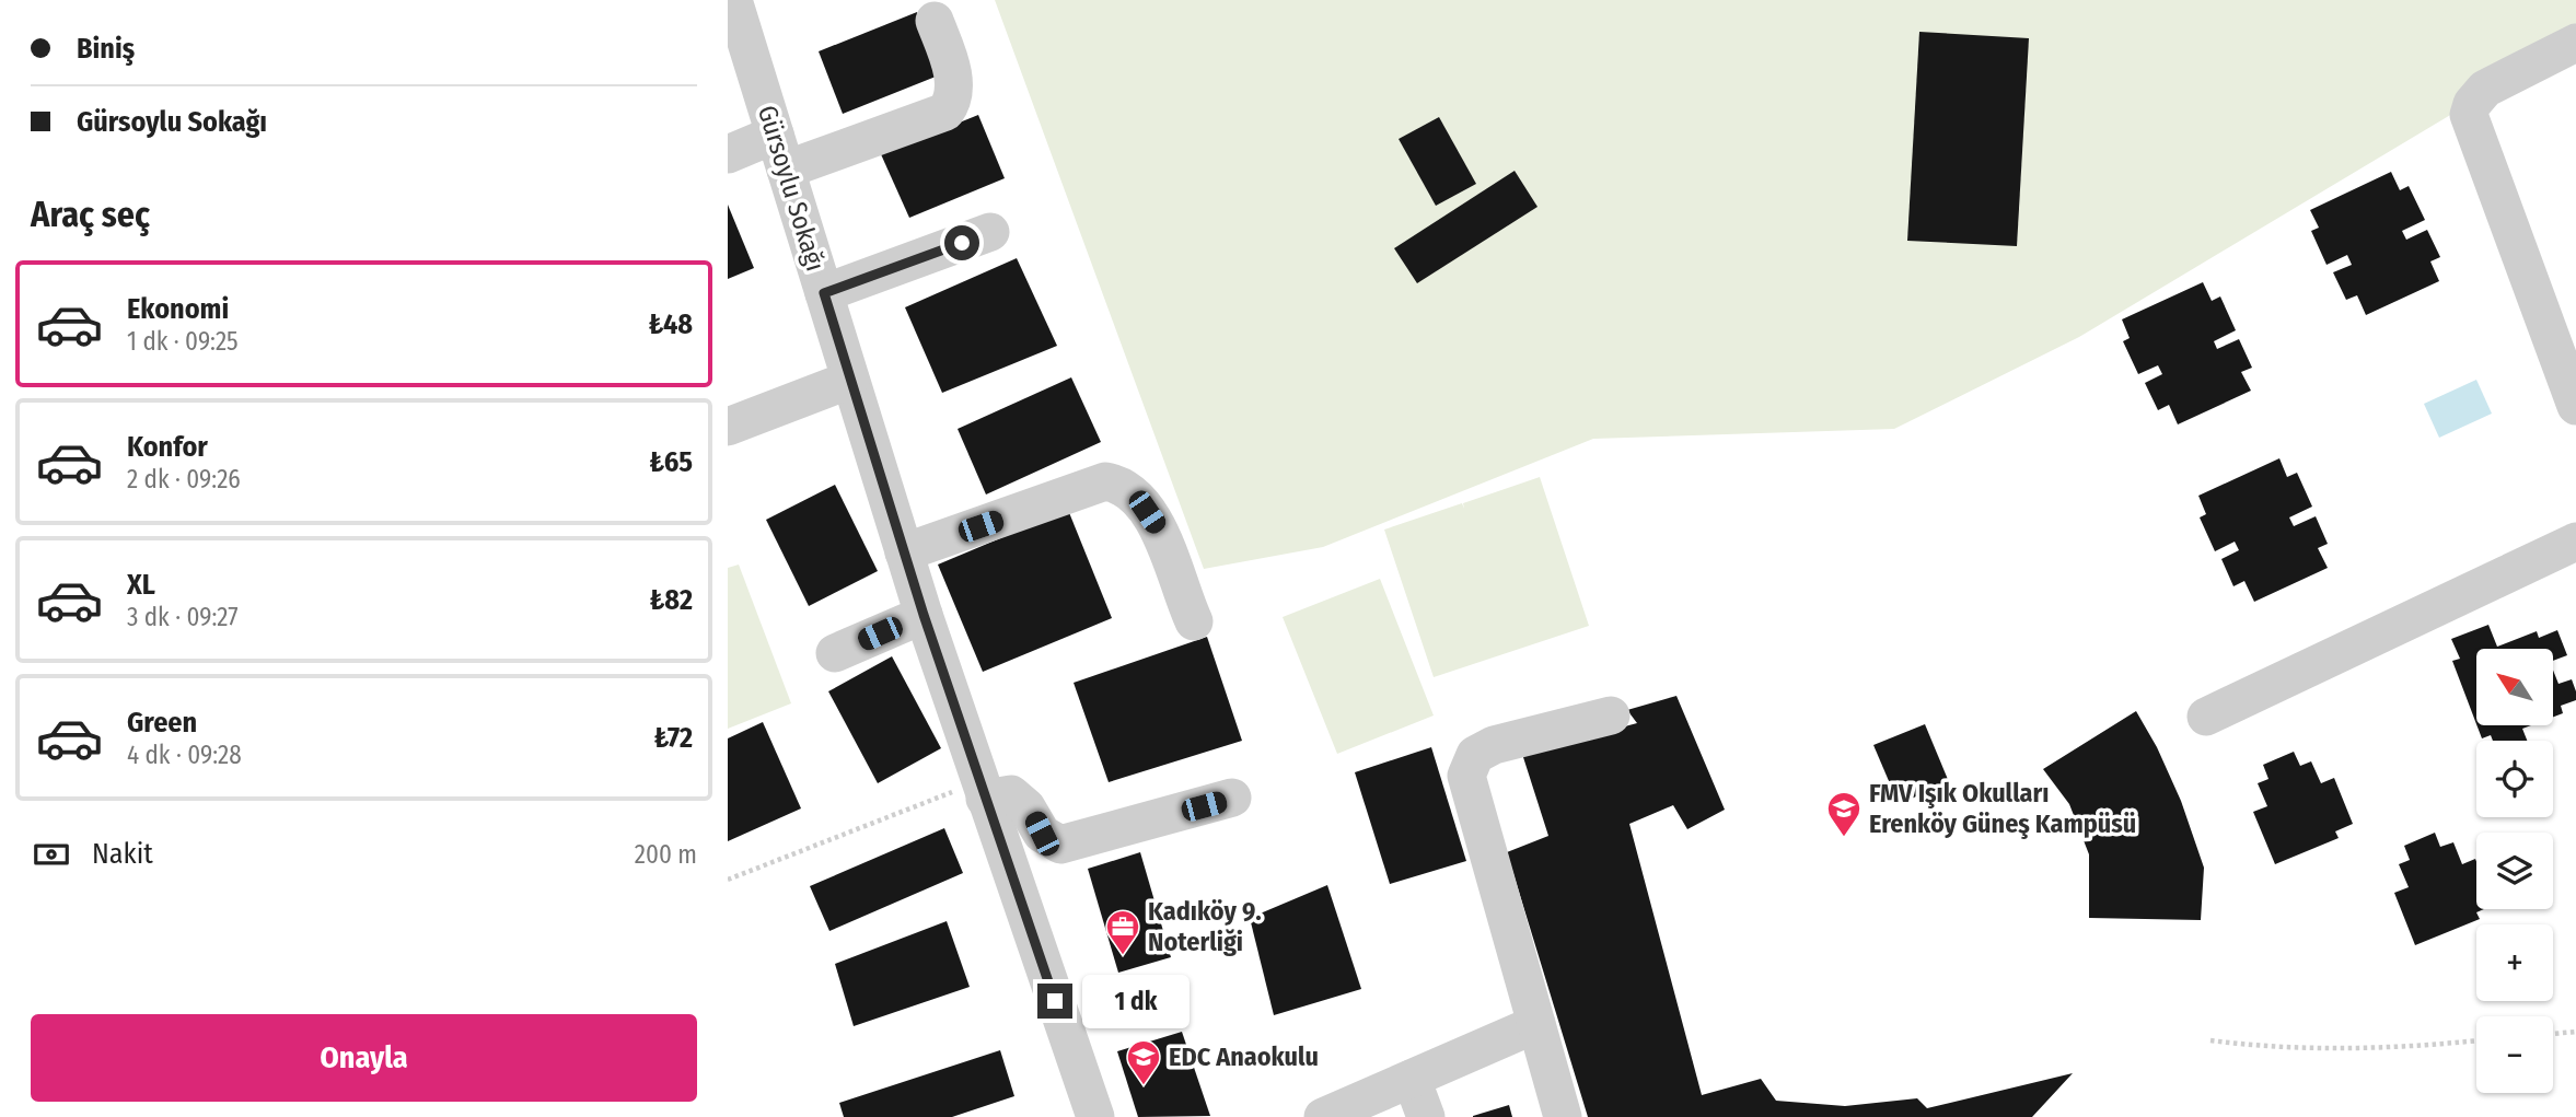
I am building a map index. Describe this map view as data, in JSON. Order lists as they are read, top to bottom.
{
  "streets": {
    "street": ["Gürsoylu Sokağı"]
  },
  "places": {
    "school or university": ["FMV Işık Okulları Erenköy Güneş Kampüsü", "EDC Anaokulu"],
    "office": ["Kadıköy 9. Noterliği"]
  },
  "north": "top left",
  "page": {
    "banner": ["Biniş", "Gürsoylu Sokağı"],
    "heading": "Araç seç",
    "list": [
      {
        "name": "Ekonomi",
        "note": "1 dk · 09:25",
        "value": "₺48"
      },
      {
        "name": "Konfor",
        "note": "2 dk · 09:26",
        "value": "₺65"
      },
      {
        "name": "XL",
        "note": "3 dk · 09:27",
        "value": "₺82"
      },
      {
        "name": "Green",
        "note": "4 dk · 09:28",
        "value": "₺72"
      }
    ],
    "map_buttons": ["+", "−"],
    "pay": ["Nakit", "200 m"],
    "bubble": "1 dk",
    "buttons": "Onayla"
  }
}
